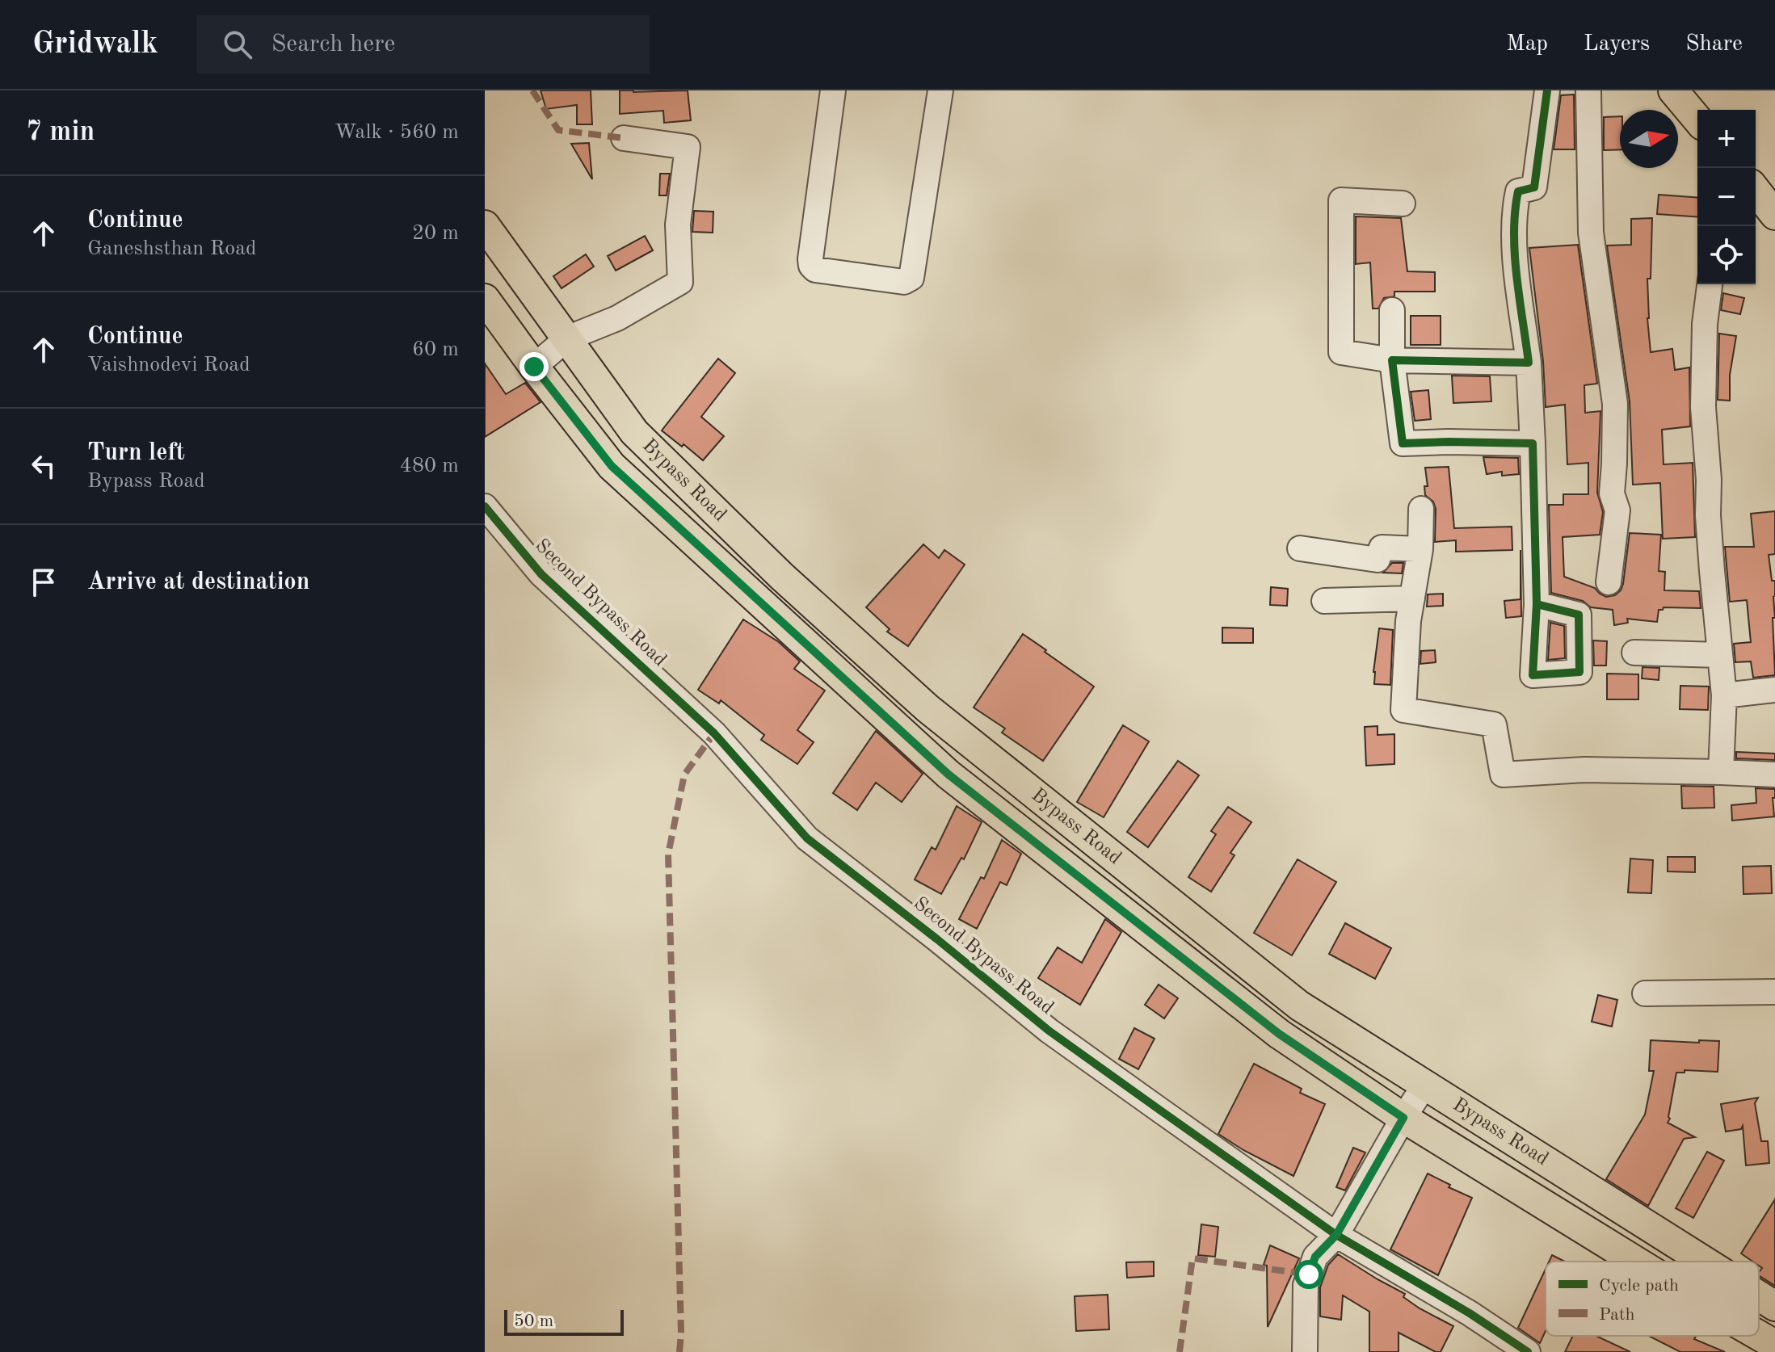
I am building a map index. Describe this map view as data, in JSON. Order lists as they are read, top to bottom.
{
  "streets": {
    "main road": ["Bypass Road"],
    "street": ["Second Bypass Road"]
  },
  "legend": ["Cycle path", "Path"],
  "scale_bar": "50 m",
  "north": "right",
  "page": {
    "header": "Gridwalk",
    "search": "Search here",
    "nav": ["Map", "Layers", "Share"],
    "heading": ["7 min", "Walk · 560 m"],
    "map_buttons": ["+", "−"],
    "list": [
      ["Continue", "Ganeshsthan Road", "20 m"],
      ["Continue", "Vaishnodevi Road", "60 m"],
      ["Turn left", "Bypass Road", "480 m"],
      "Arrive at destination"
    ],
    "scale": "50 m"
  }
}
